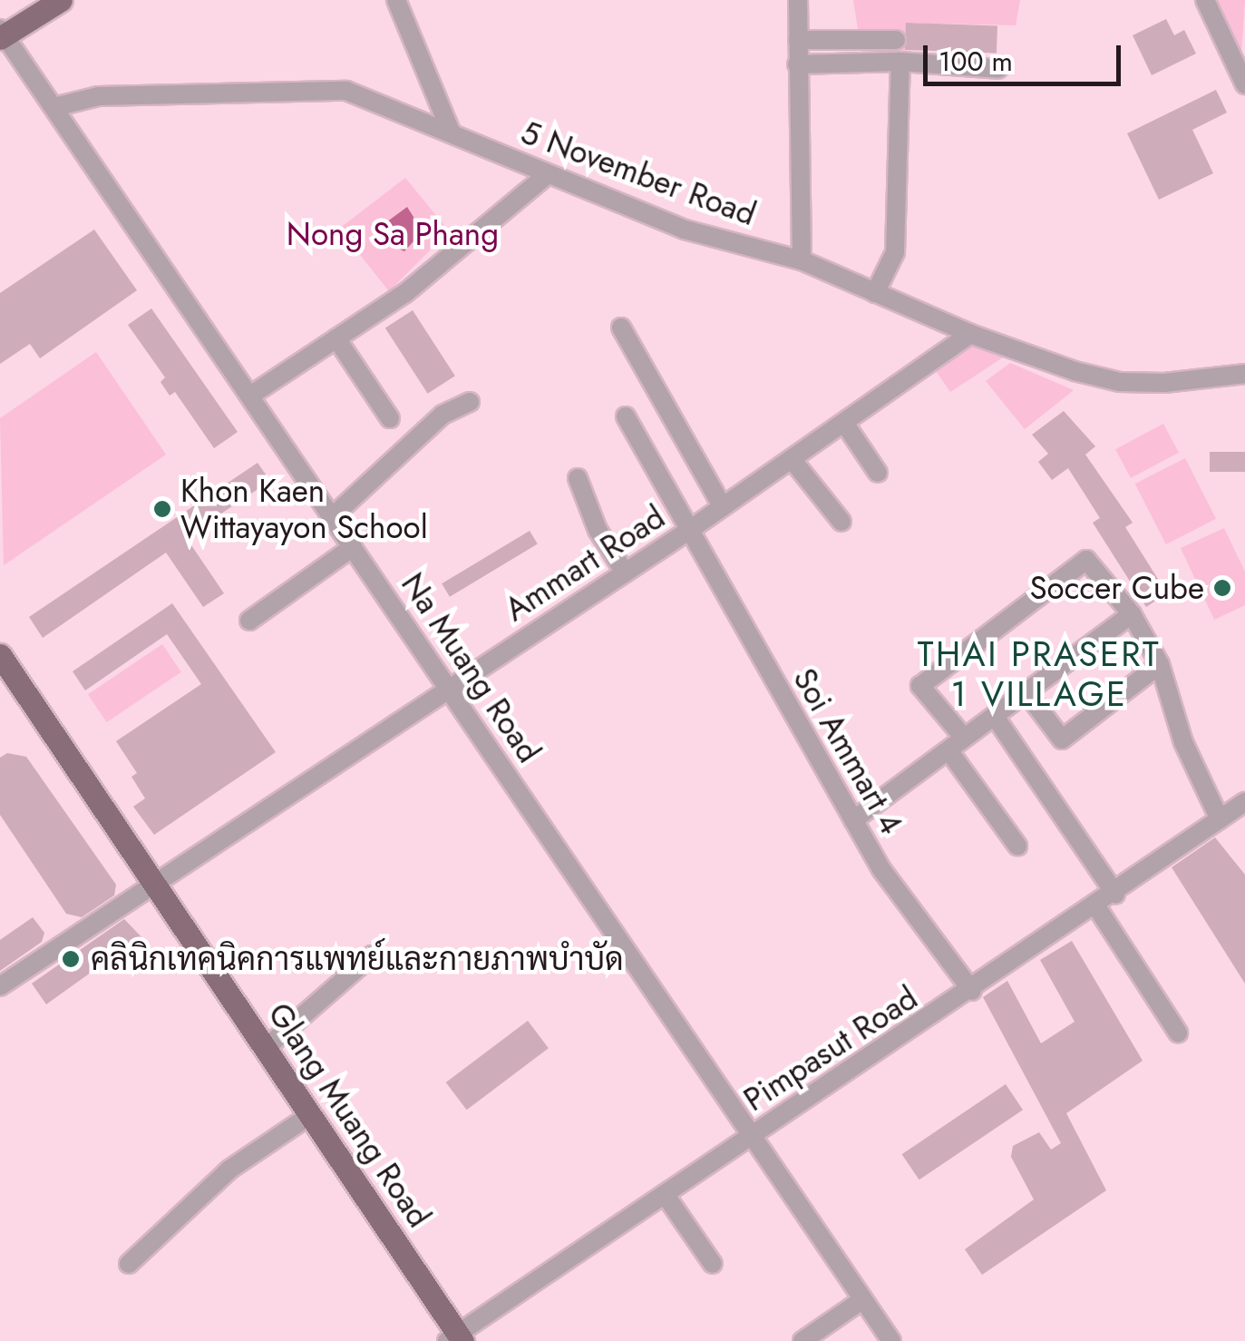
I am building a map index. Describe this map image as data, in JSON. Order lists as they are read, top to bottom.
{
  "streets": {
    "main road": ["Glang Muang Road"],
    "street": [
      "5 November Road",
      "Ammart Road",
      "Na Muang Road",
      "Soi Ammart 4",
      "Pimpasut Road"
    ]
  },
  "crossings": [
    ["5 November Road", "Ammart Road"],
    ["5 November Road", "Na Muang Road"],
    ["Ammart Road", "Na Muang Road"],
    ["Ammart Road", "Soi Ammart 4"],
    ["Ammart Road", "Glang Muang Road"],
    ["Na Muang Road", "Pimpasut Road"],
    ["Soi Ammart 4", "Pimpasut Road"],
    ["Pimpasut Road", "Glang Muang Road"]
  ],
  "districts": ["THAI PRASERT 1 VILLAGE"],
  "parks": ["Nong Sa Phang"],
  "places": ["Khon Kaen Wittayayon School", "Soccer Cube", "คลินิกเทคนิคการแพทย์และกายภาพบำบัด"],
  "scale_bar": "100 m"
}
